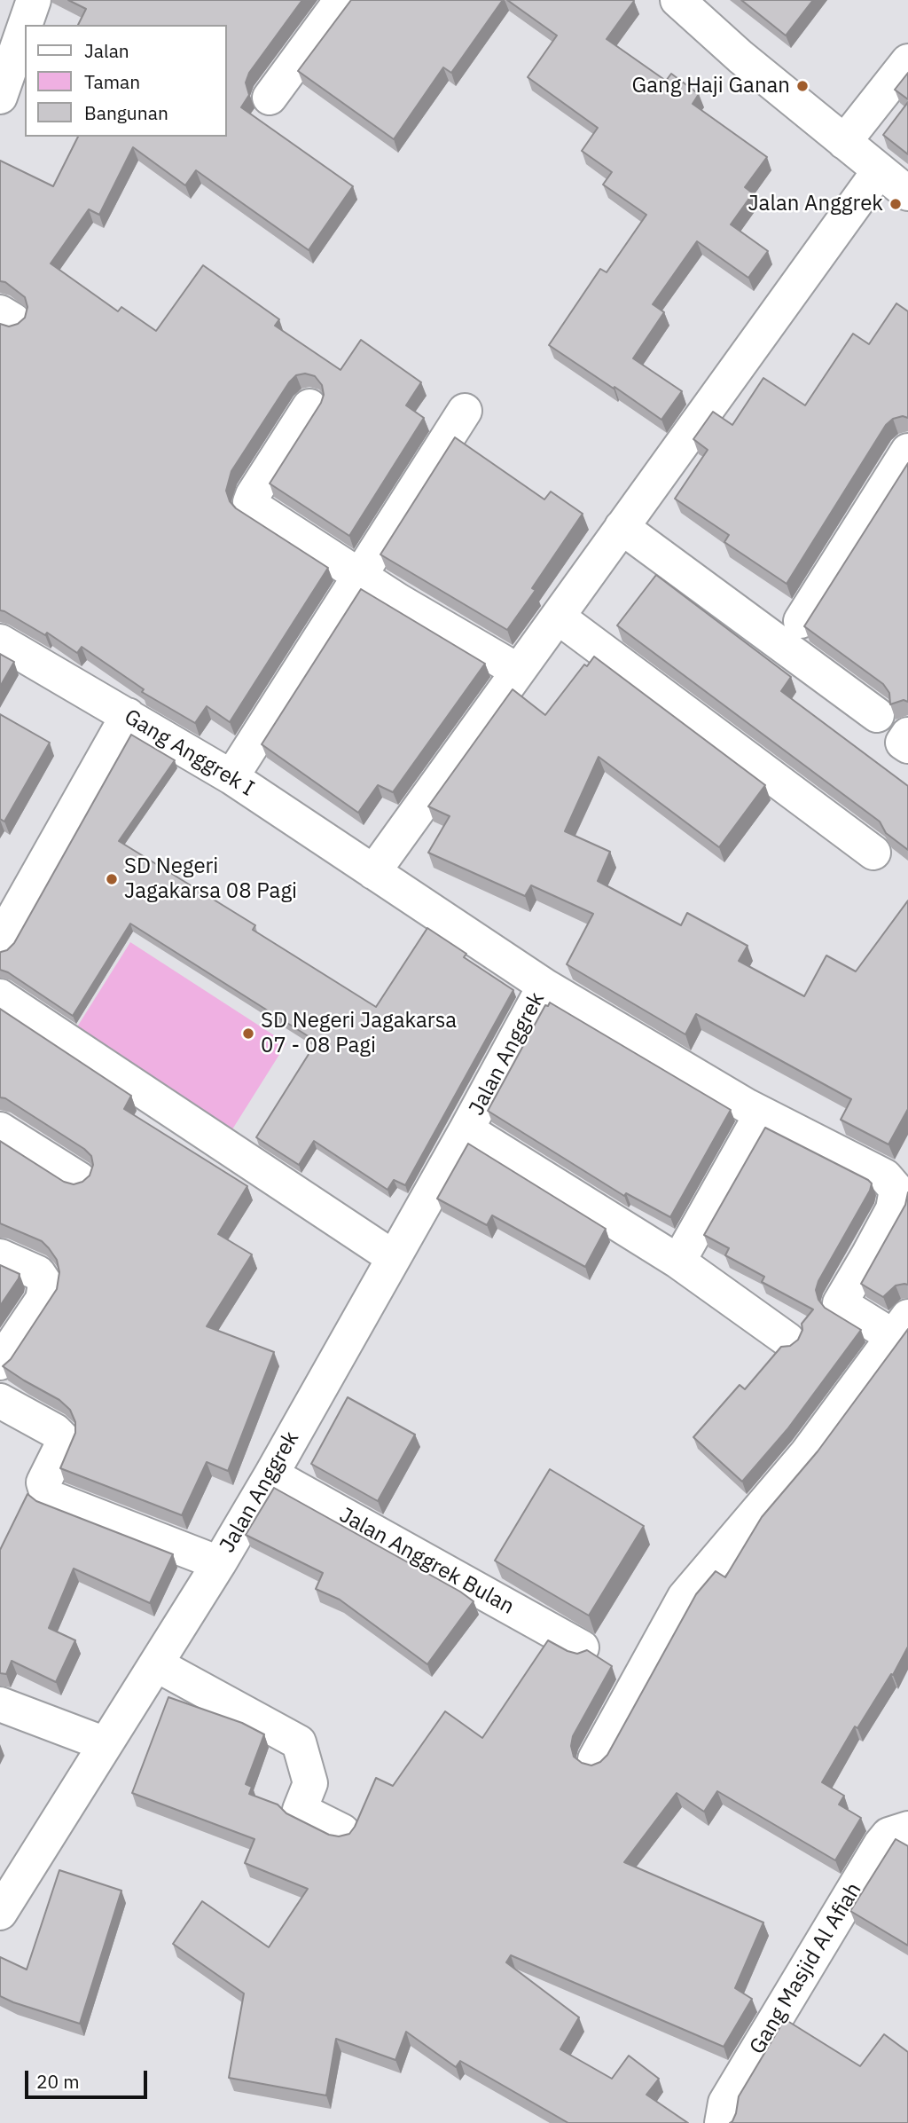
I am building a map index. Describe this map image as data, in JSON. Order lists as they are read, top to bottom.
{
  "streets": {
    "street": [
      "Gang Anggrek I",
      "Jalan Anggrek",
      "Jalan Anggrek Bulan",
      "Gang Masjid Al Afiah"
    ]
  },
  "crossings": [
    ["Gang Anggrek I", "Jalan Anggrek"],
    ["Jalan Anggrek", "Jalan Anggrek Bulan"]
  ],
  "places": [
    "Gang Haji Ganan",
    "Jalan Anggrek",
    "SD Negeri Jagakarsa 08 Pagi",
    "SD Negeri Jagakarsa 07 - 08 Pagi"
  ],
  "legend": ["Jalan", "Taman", "Bangunan"],
  "scale_bar": "20 m"
}
